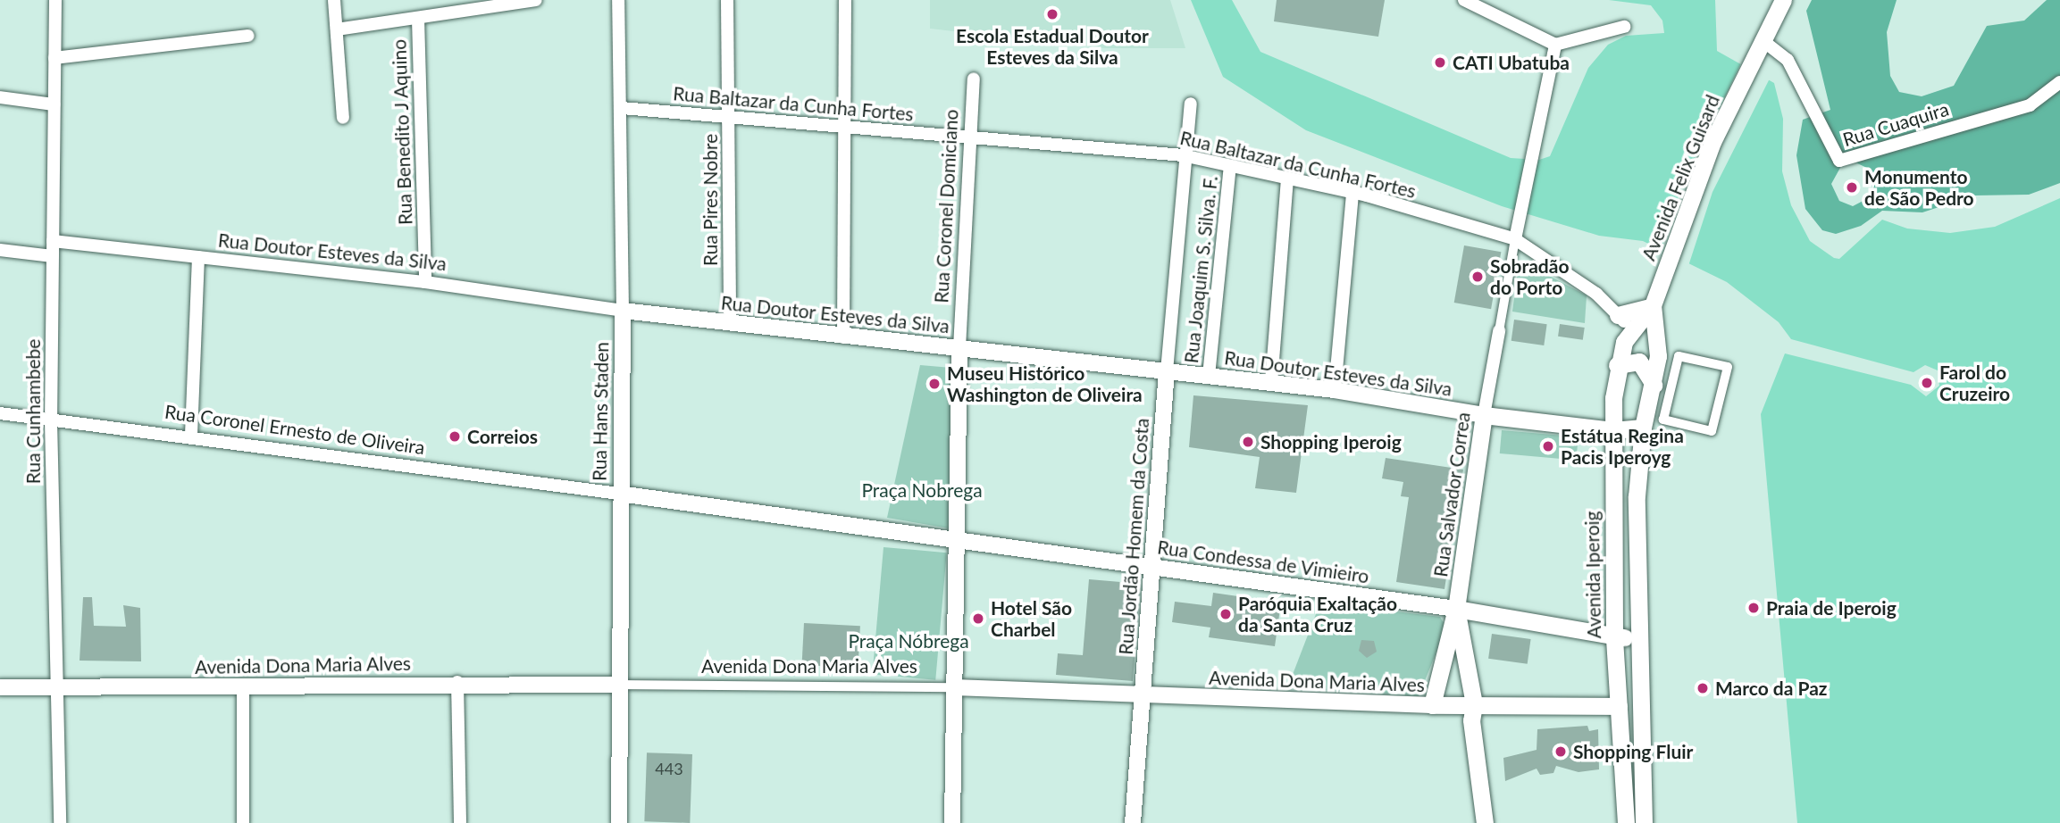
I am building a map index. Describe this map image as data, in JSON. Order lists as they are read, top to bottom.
{
  "streets": {
    "main road": [
      "Avenida Felix Guisard",
      "Rua Doutor Esteves da Silva",
      "Rua Salvador Correa",
      "Rua Condessa de Vimieiro",
      "Avenida Iperoig",
      "Avenida Dona Maria Alves"
    ],
    "street": [
      "Rua Baltazar da Cunha Fortes",
      "Rua Cuaquira",
      "Rua Benedito J Aquino",
      "Rua Pires Nobre",
      "Rua Coronel Domiciano",
      "Rua Joaquim S. Silva. F.",
      "Rua Cunhambebe",
      "Rua Hans Staden",
      "Rua Coronel Ernesto de Oliveira",
      "Rua Jordão Homem da Costa"
    ]
  },
  "crossings": [
    ["Rua Baltazar da Cunha Fortes", "Avenida Felix Guisard"],
    ["Rua Baltazar da Cunha Fortes", "Rua Pires Nobre"],
    ["Rua Baltazar da Cunha Fortes", "Rua Coronel Domiciano"],
    ["Rua Baltazar da Cunha Fortes", "Rua Joaquim S. Silva. F."],
    ["Rua Baltazar da Cunha Fortes", "Rua Hans Staden"],
    ["Rua Baltazar da Cunha Fortes", "Rua Salvador Correa"],
    ["Rua Baltazar da Cunha Fortes", "Rua Jordão Homem da Costa"],
    ["Rua Baltazar da Cunha Fortes", "Avenida Iperoig"],
    ["Rua Cuaquira", "Avenida Felix Guisard"],
    ["Rua Benedito J Aquino", "Rua Doutor Esteves da Silva"],
    ["Avenida Felix Guisard", "Avenida Iperoig"],
    ["Rua Pires Nobre", "Rua Doutor Esteves da Silva"],
    ["Rua Coronel Domiciano", "Rua Doutor Esteves da Silva"],
    ["Rua Coronel Domiciano", "Rua Coronel Ernesto de Oliveira"],
    ["Rua Coronel Domiciano", "Rua Condessa de Vimieiro"],
    ["Rua Coronel Domiciano", "Avenida Dona Maria Alves"],
    ["Rua Doutor Esteves da Silva", "Rua Joaquim S. Silva. F."],
    ["Rua Doutor Esteves da Silva", "Rua Cunhambebe"],
    ["Rua Doutor Esteves da Silva", "Rua Hans Staden"],
    ["Rua Doutor Esteves da Silva", "Rua Salvador Correa"],
    ["Rua Doutor Esteves da Silva", "Rua Jordão Homem da Costa"],
    ["Rua Doutor Esteves da Silva", "Avenida Iperoig"],
    ["Rua Cunhambebe", "Rua Coronel Ernesto de Oliveira"],
    ["Rua Cunhambebe", "Avenida Dona Maria Alves"],
    ["Rua Hans Staden", "Rua Coronel Ernesto de Oliveira"],
    ["Rua Hans Staden", "Avenida Dona Maria Alves"],
    ["Rua Coronel Ernesto de Oliveira", "Rua Condessa de Vimieiro"],
    ["Rua Salvador Correa", "Rua Condessa de Vimieiro"],
    ["Rua Salvador Correa", "Avenida Dona Maria Alves"],
    ["Rua Jordão Homem da Costa", "Rua Condessa de Vimieiro"],
    ["Rua Jordão Homem da Costa", "Avenida Dona Maria Alves"],
    ["Rua Condessa de Vimieiro", "Avenida Iperoig"],
    ["Avenida Iperoig", "Avenida Dona Maria Alves"]
  ],
  "parks": ["Praça Nobrega", "Praça Nóbrega"],
  "places": [
    "Escola Estadual Doutor Esteves da Silva",
    "CATI Ubatuba",
    "Monumento de São Pedro",
    "Sobradão do Porto",
    "Farol do Cruzeiro",
    "Museu Histórico Washington de Oliveira",
    "Correios",
    "Shopping Iperoig",
    "Estátua Regina Pacis Iperoyg",
    "Praia de Iperoig",
    "Paróquia Exaltação da Santa Cruz",
    "Hotel São Charbel",
    "Marco da Paz",
    "Shopping Fluir"
  ],
  "house_numbers": ["443"]
}
